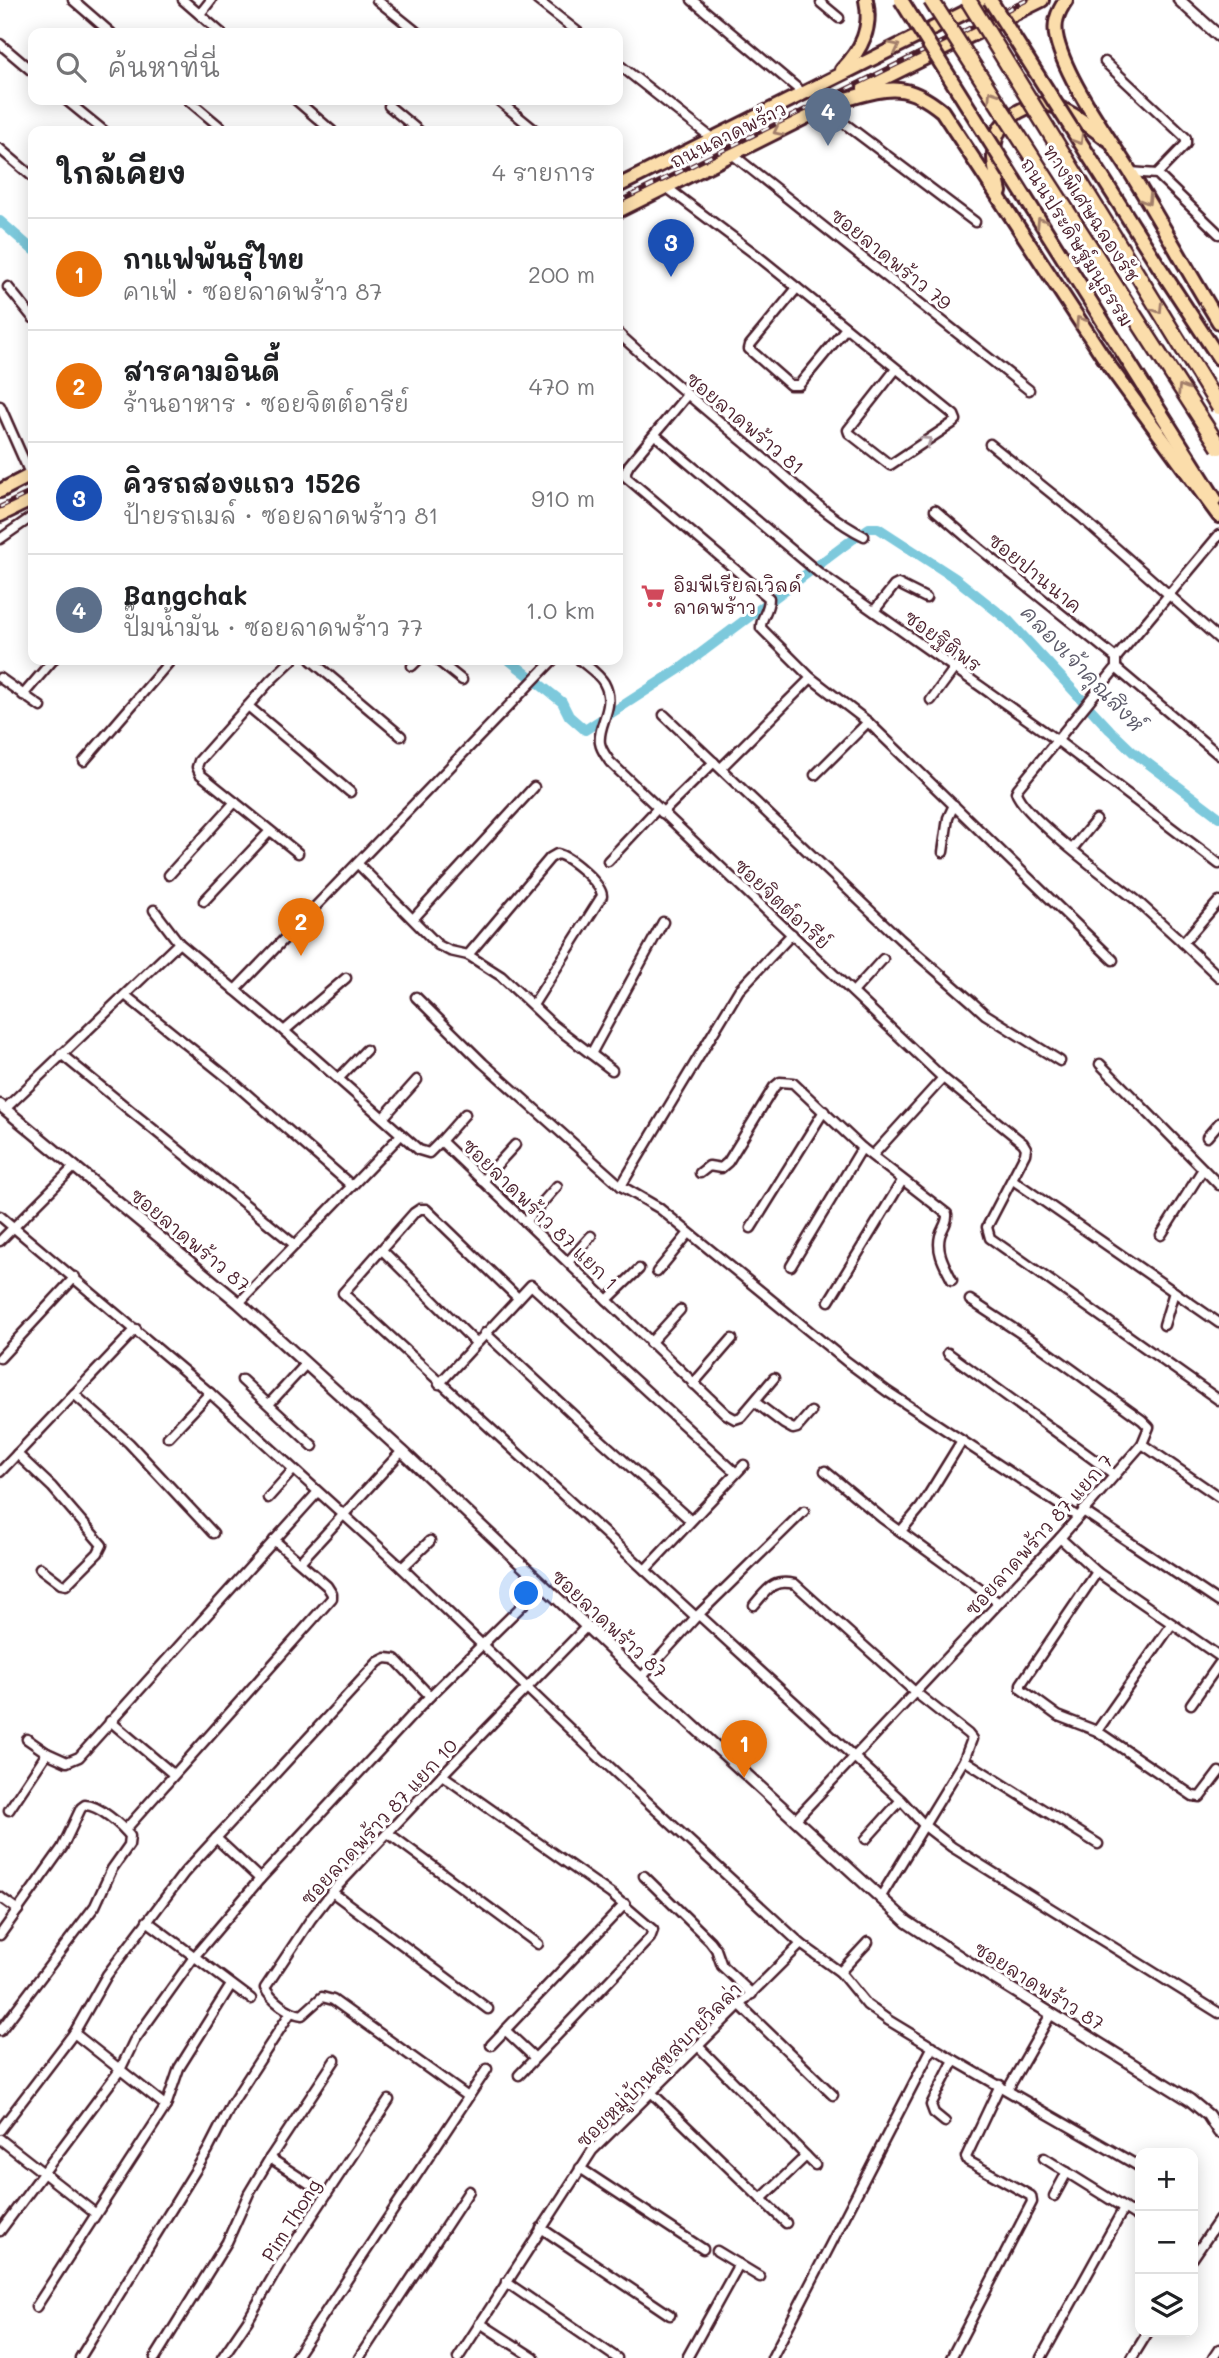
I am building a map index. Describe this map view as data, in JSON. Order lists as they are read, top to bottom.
{
  "streets": {
    "highway": ["ทางพิเศษฉลองรัช"],
    "main road": ["ถนนลาดพร้าว", "ถนนประดิษฐ์มนูธรรม"],
    "street": [
      "ซอยลาดพร้าว 79",
      "ซอยลาดพร้าว 81",
      "ซอยปานนาค",
      "ซอยฐิติพร",
      "ซอยจิตต์อารีย์",
      "ซอยลาดพร้าว 87 แยก 1",
      "ซอยลาดพร้าว 87",
      "ซอยลาดพร้าว 87 แยก 7",
      "ซอยลาดพร้าว 87 แยก 10",
      "ซอยหมู่บ้านสุขสบายวิลล่า",
      "Pim Thong"
    ]
  },
  "crossings": [
    ["ถนนลาดพร้าว", "ทางพิเศษฉลองรัช"],
    ["ถนนลาดพร้าว", "ซอยลาดพร้าว 79"],
    ["ซอยลาดพร้าว 87", "ซอยลาดพร้าว 87 แยก 7"],
    ["ซอยลาดพร้าว 87", "ซอยลาดพร้าว 87 แยก 10"]
  ],
  "water": ["คลองเจ้าคุณสิงห์"],
  "places": {
    "supermarket": ["อิมพีเรียลเวิลด์ ลาดพร้าว"]
  },
  "page": {
    "search": "ค้นหาที่นี่",
    "pins": [
      "4",
      "3",
      "2",
      "1"
    ],
    "heading": ["ใกล้เคียง", "4 รายการ"],
    "list": [
      {
        "mark": "1",
        "name": "กาแฟพันธ์ุไทย",
        "note": "คาเฟ่ · ซอยลาดพร้าว 87",
        "value": "200 m"
      },
      {
        "mark": "2",
        "name": "สารคามอินดี้",
        "note": "ร้านอาหาร · ซอยจิตต์อารีย์",
        "value": "470 m"
      },
      {
        "mark": "3",
        "name": "คิวรถสองแถว 1526",
        "note": "ป้ายรถเมล์ · ซอยลาดพร้าว 81",
        "value": "910 m"
      },
      {
        "mark": "4",
        "name": "Bangchak",
        "note": "ปั๊มน้ำมัน · ซอยลาดพร้าว 77",
        "value": "1.0 km"
      }
    ],
    "map_buttons": ["+", "−"]
  }
}
